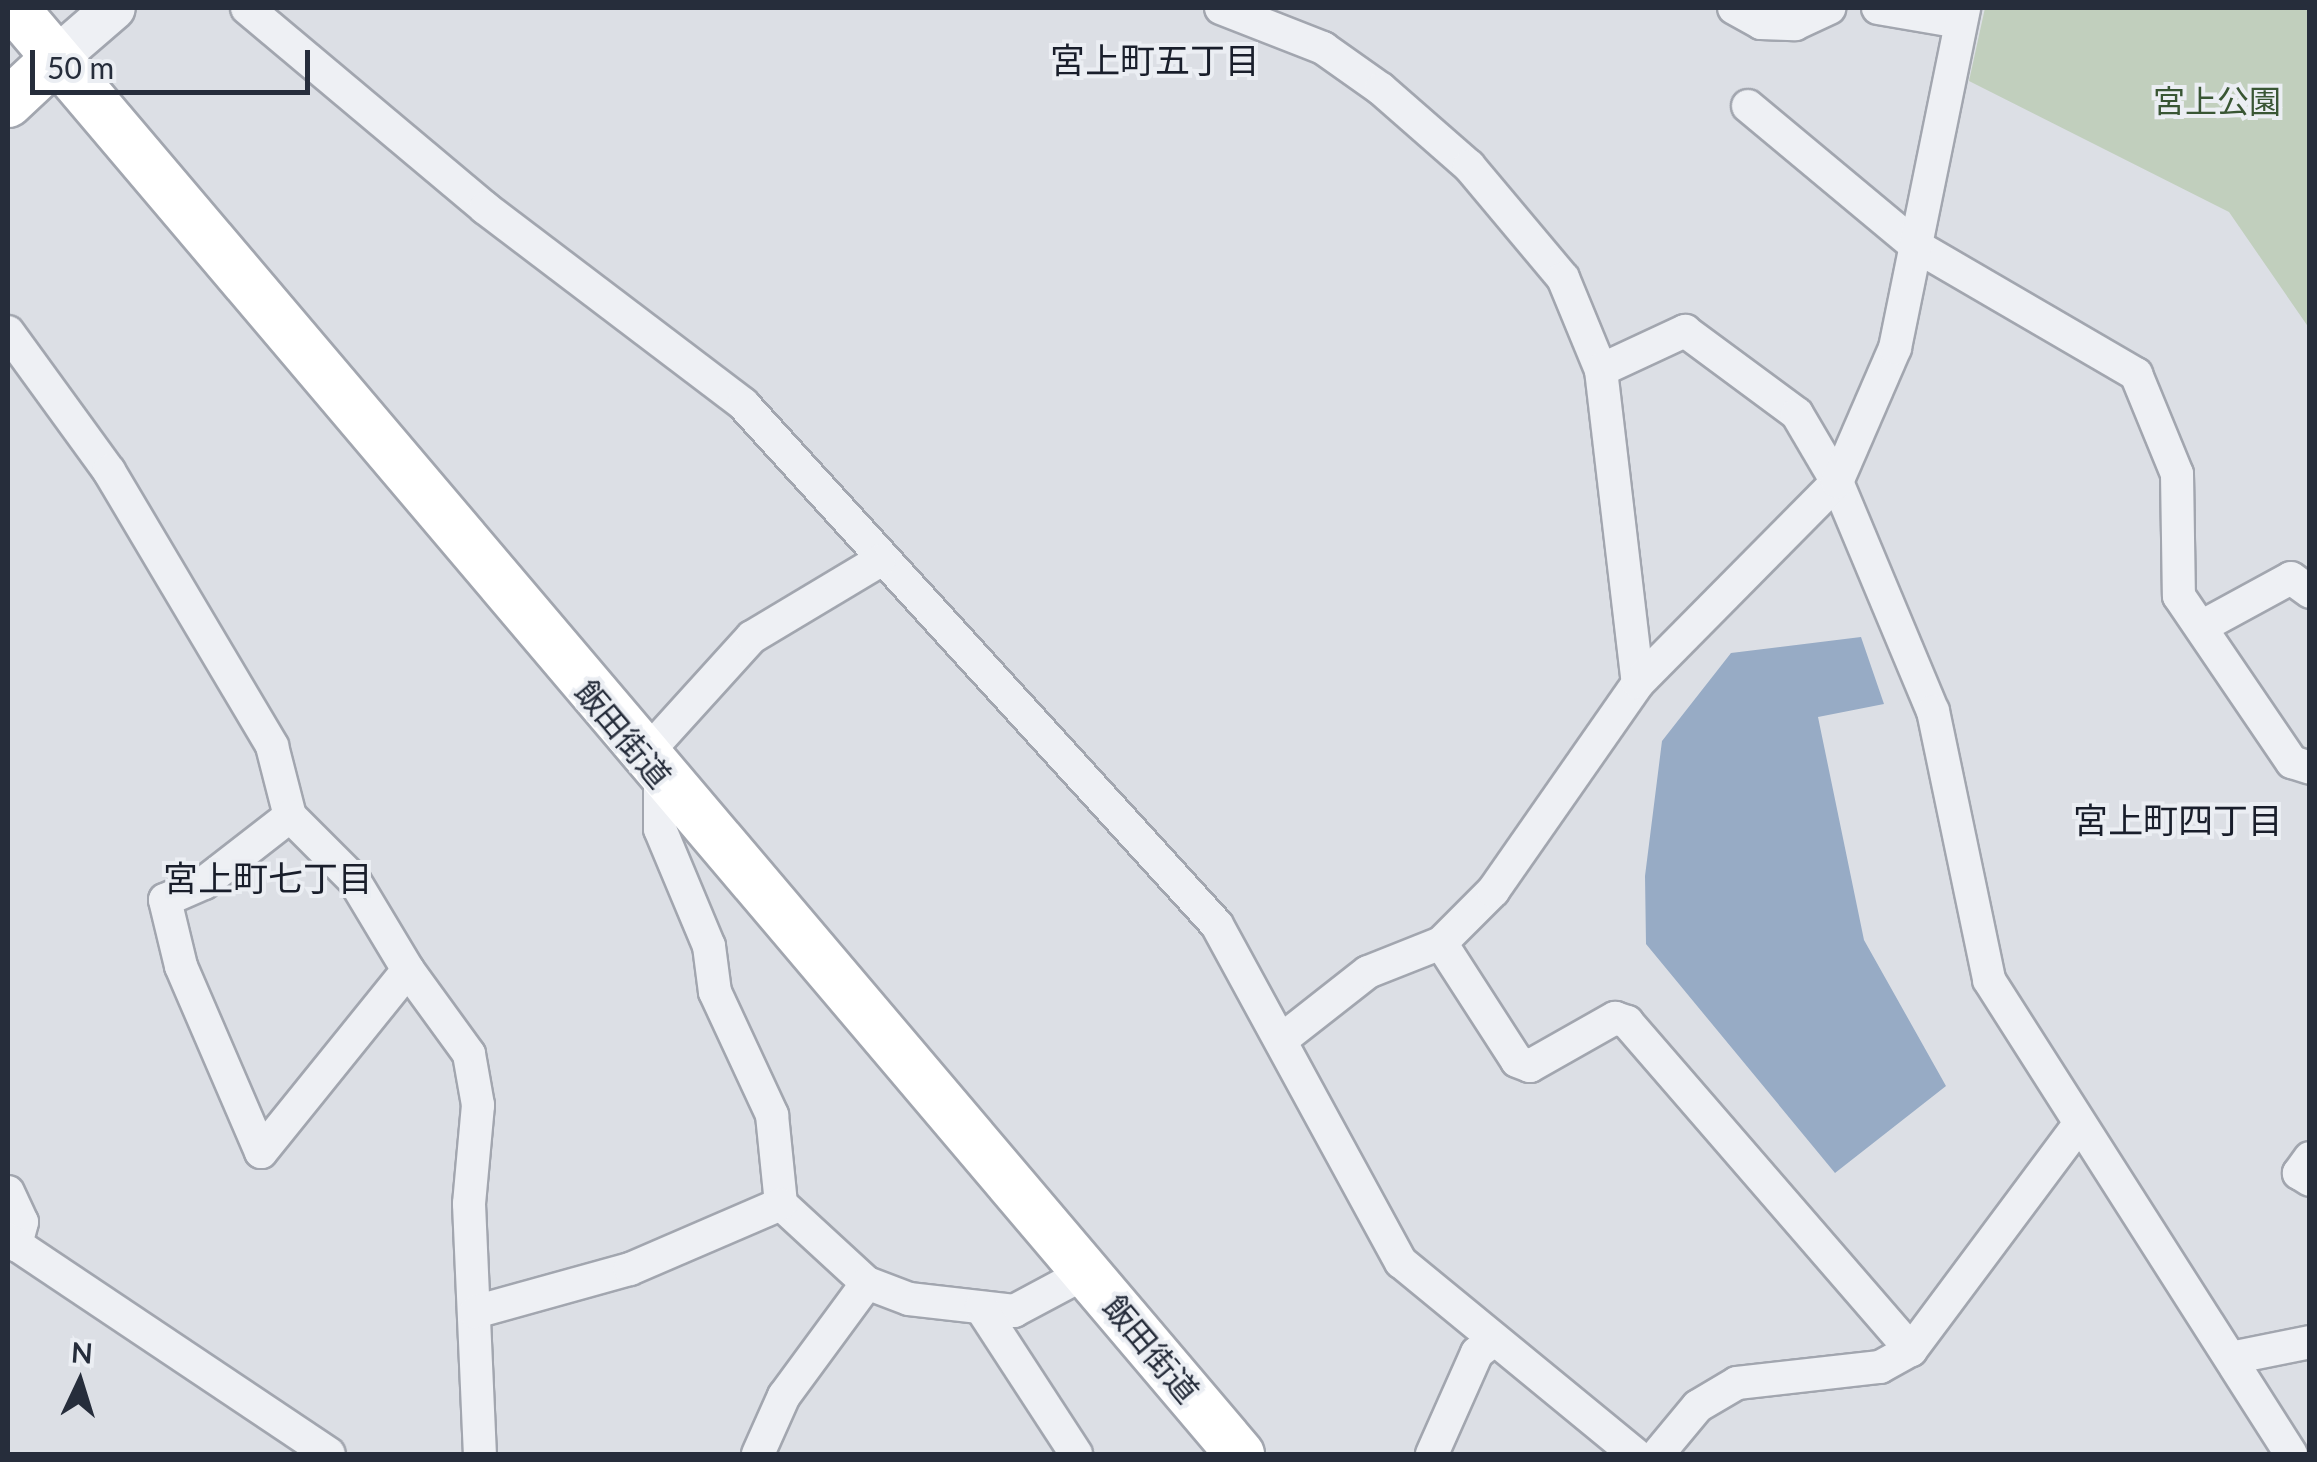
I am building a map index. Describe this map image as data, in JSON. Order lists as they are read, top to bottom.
{
  "streets": {
    "main road": ["飯田街道"]
  },
  "districts": ["宮上町五丁目", "宮上町四丁目", "宮上町七丁目"],
  "parks": ["宮上公園"],
  "scale_bar": "50 m",
  "north": "top"
}
